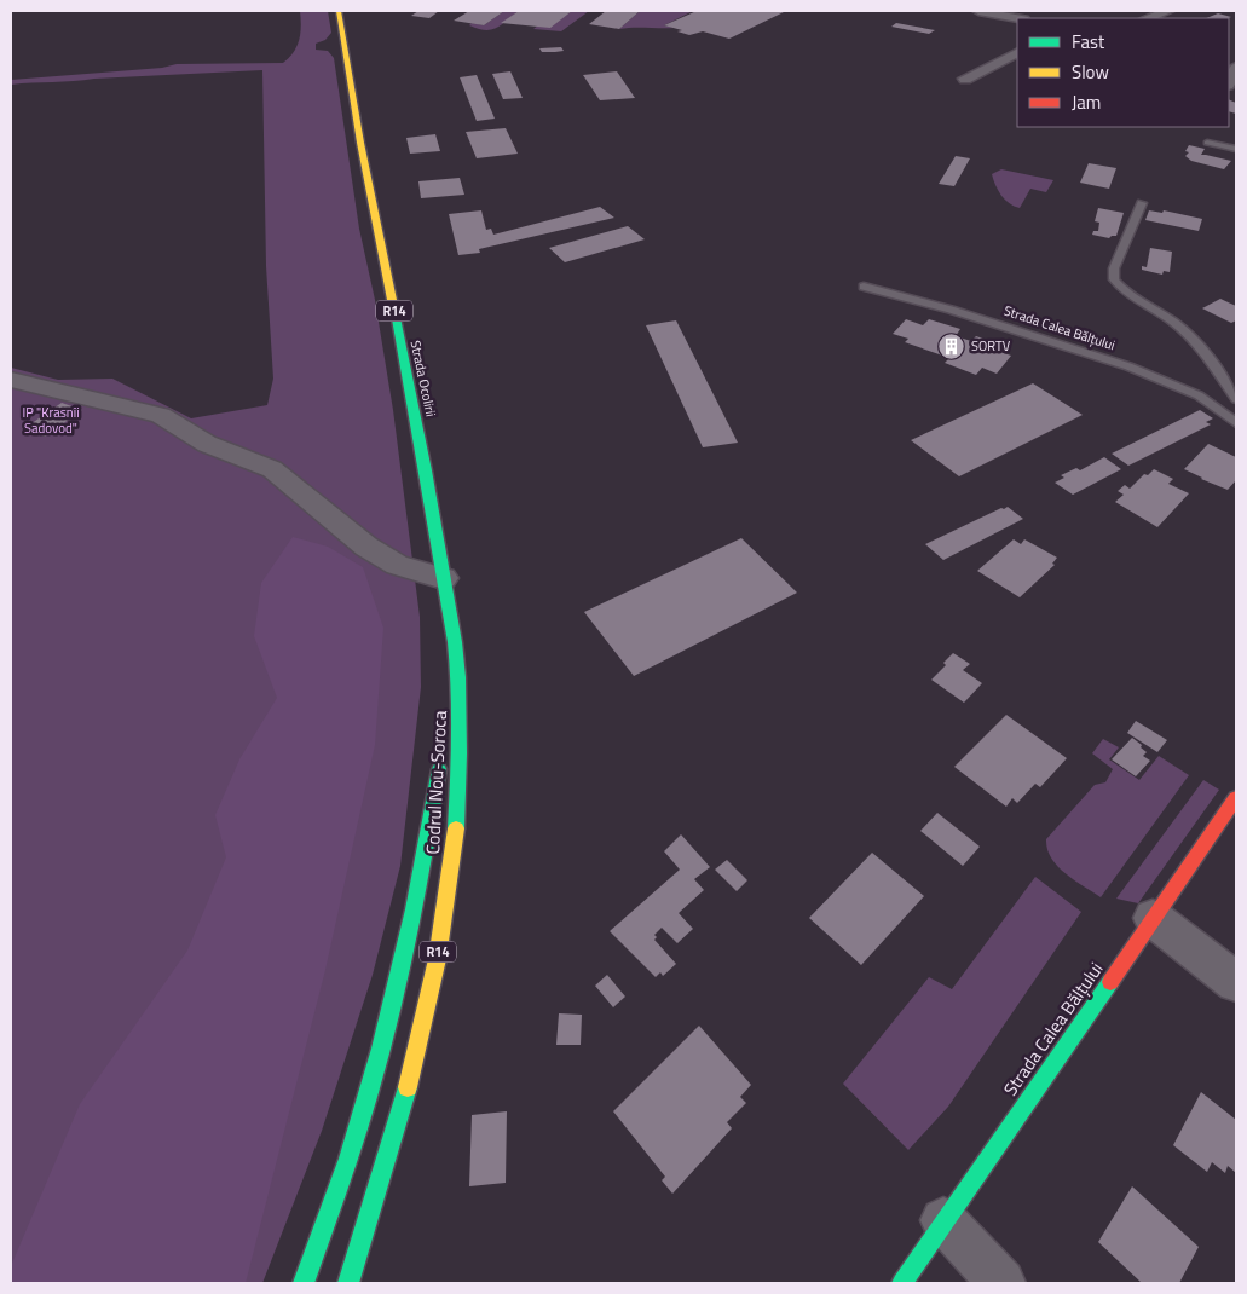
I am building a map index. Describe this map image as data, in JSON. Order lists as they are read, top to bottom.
{
  "streets": {
    "main road": [
      "R14",
      "Strada Calea Bălțului",
      "Strada Ocolirii",
      "Codrul Nou-Soroca"
    ]
  },
  "crossings": [
    ["R14", "Strada Ocolirii"],
    ["R14", "Codrul Nou-Soroca"],
    ["Strada Ocolirii", "Codrul Nou-Soroca"]
  ],
  "parks": ["IP \"Krasnîi Sadovod\""],
  "places": {
    "building": ["SORTV"]
  },
  "legend": ["Fast", "Slow", "Jam"]
}
